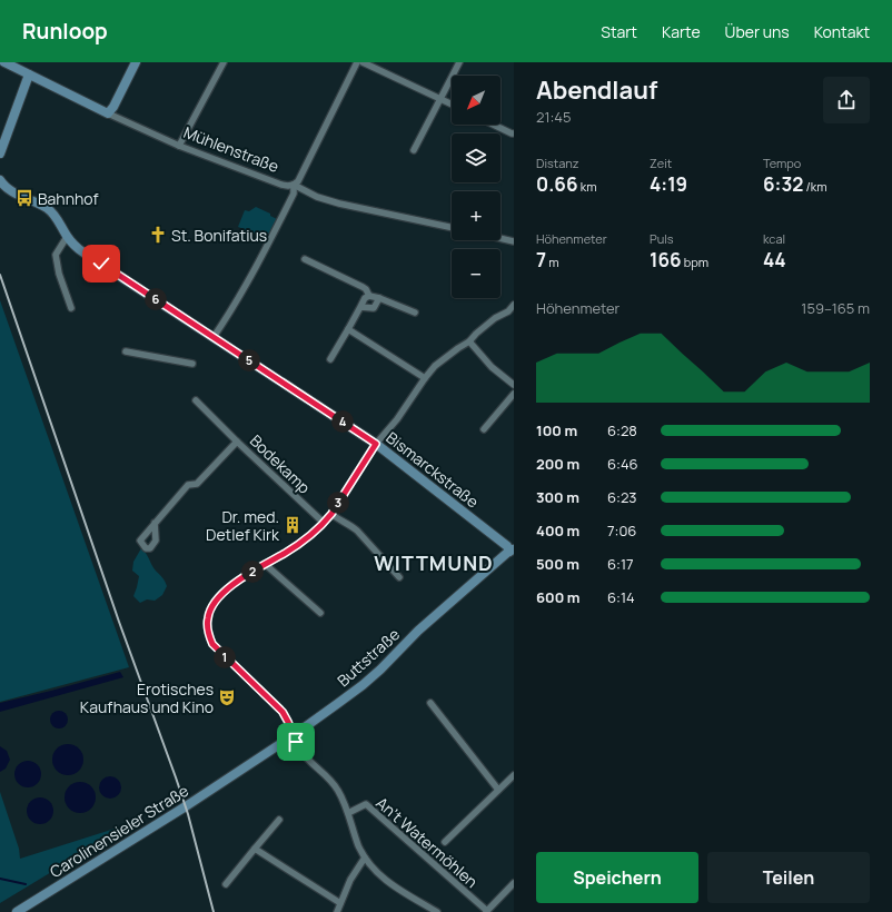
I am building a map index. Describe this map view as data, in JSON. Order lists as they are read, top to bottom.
{
  "streets": {
    "street": [
      "Mühlenstraße",
      "Bodekamp",
      "Bismarckstraße",
      "Buttstraße",
      "Carolinensieler Straße",
      "An't Watermöhlen"
    ]
  },
  "crossings": [
    ["Bismarckstraße", "Buttstraße"],
    ["Buttstraße", "Carolinensieler Straße"]
  ],
  "districts": ["WITTMUND"],
  "places": {
    "bus stop": ["Bahnhof"],
    "church": ["St. Bonifatius"],
    "building": ["Dr. med. Detlef Kirk"],
    "theatre": ["Erotisches Kaufhaus und Kino"]
  },
  "north": "bottom left",
  "page": {
    "header": "Runloop",
    "nav": [
      "Start",
      "Karte",
      "Über uns",
      "Kontakt"
    ],
    "heading": ["Abendlauf", "21:45"],
    "map_buttons": ["+", "−"],
    "stats": [
      ["Distanz", "0.66 km"],
      ["Zeit", "4:19"],
      ["Tempo", "6:32 /km"],
      ["Höhenmeter", "7 m"],
      ["Puls", "166 bpm"],
      ["kcal", "44"]
    ],
    "pins": [
      "6",
      "5",
      "4",
      "3",
      "2",
      "1"
    ],
    "chart": ["Höhenmeter", "159–165 m"],
    "list": [
      {
        "name": "100 m",
        "note": "6:28"
      },
      {
        "name": "200 m",
        "note": "6:46"
      },
      {
        "name": "300 m",
        "note": "6:23"
      },
      {
        "name": "400 m",
        "note": "7:06"
      },
      {
        "name": "500 m",
        "note": "6:17"
      },
      {
        "name": "600 m",
        "note": "6:14"
      }
    ],
    "buttons": ["Speichern", "Teilen"]
  }
}
